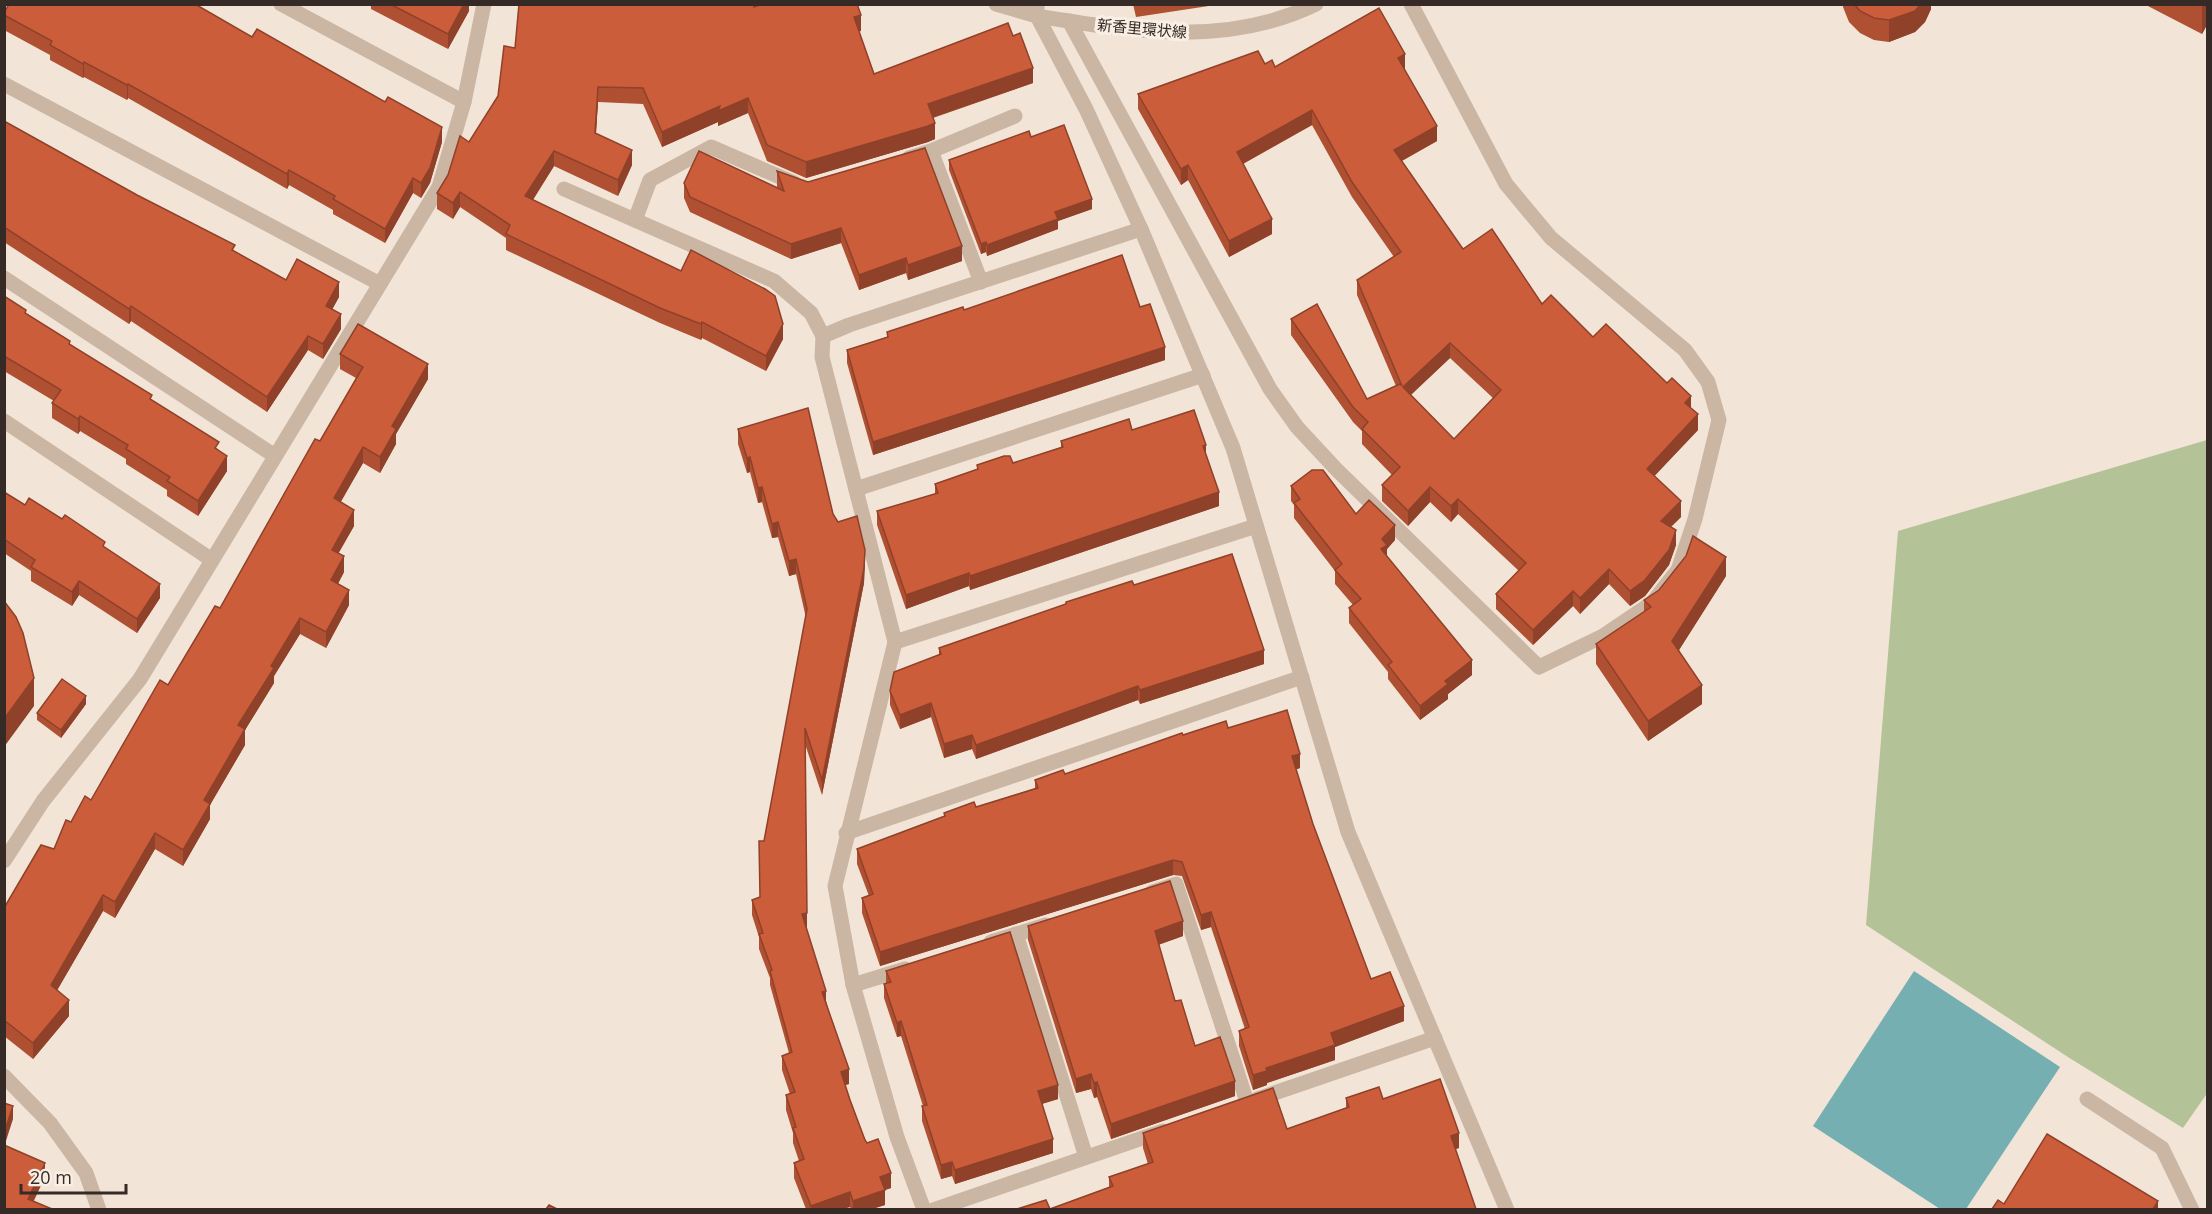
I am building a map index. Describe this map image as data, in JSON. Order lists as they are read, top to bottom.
{
  "streets": {
    "street": ["新香里環状線"]
  },
  "scale_bar": "20 m"
}
